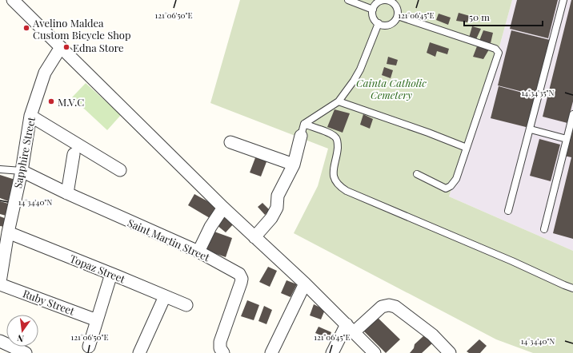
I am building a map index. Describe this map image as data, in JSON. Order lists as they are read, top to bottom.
{
  "streets": {
    "street": [
      "Sapphire Street",
      "Saint Martin Street",
      "Topaz Street",
      "Ruby Street"
    ]
  },
  "crossings": [
    ["Sapphire Street", "Saint Martin Street"],
    ["Sapphire Street", "Topaz Street"]
  ],
  "parks": ["Cainta Catholic Cemetery"],
  "places": ["Avelino Maldea Custom Bicycle Shop", "Edna Store", "M.V.C"],
  "scale_bar": "50 m",
  "north": "bottom",
  "coordinates": [
    "121°06'50\"E",
    "121°06'45\"E",
    "14°34'35\"N",
    "14°34'40\"N"
  ]
}
